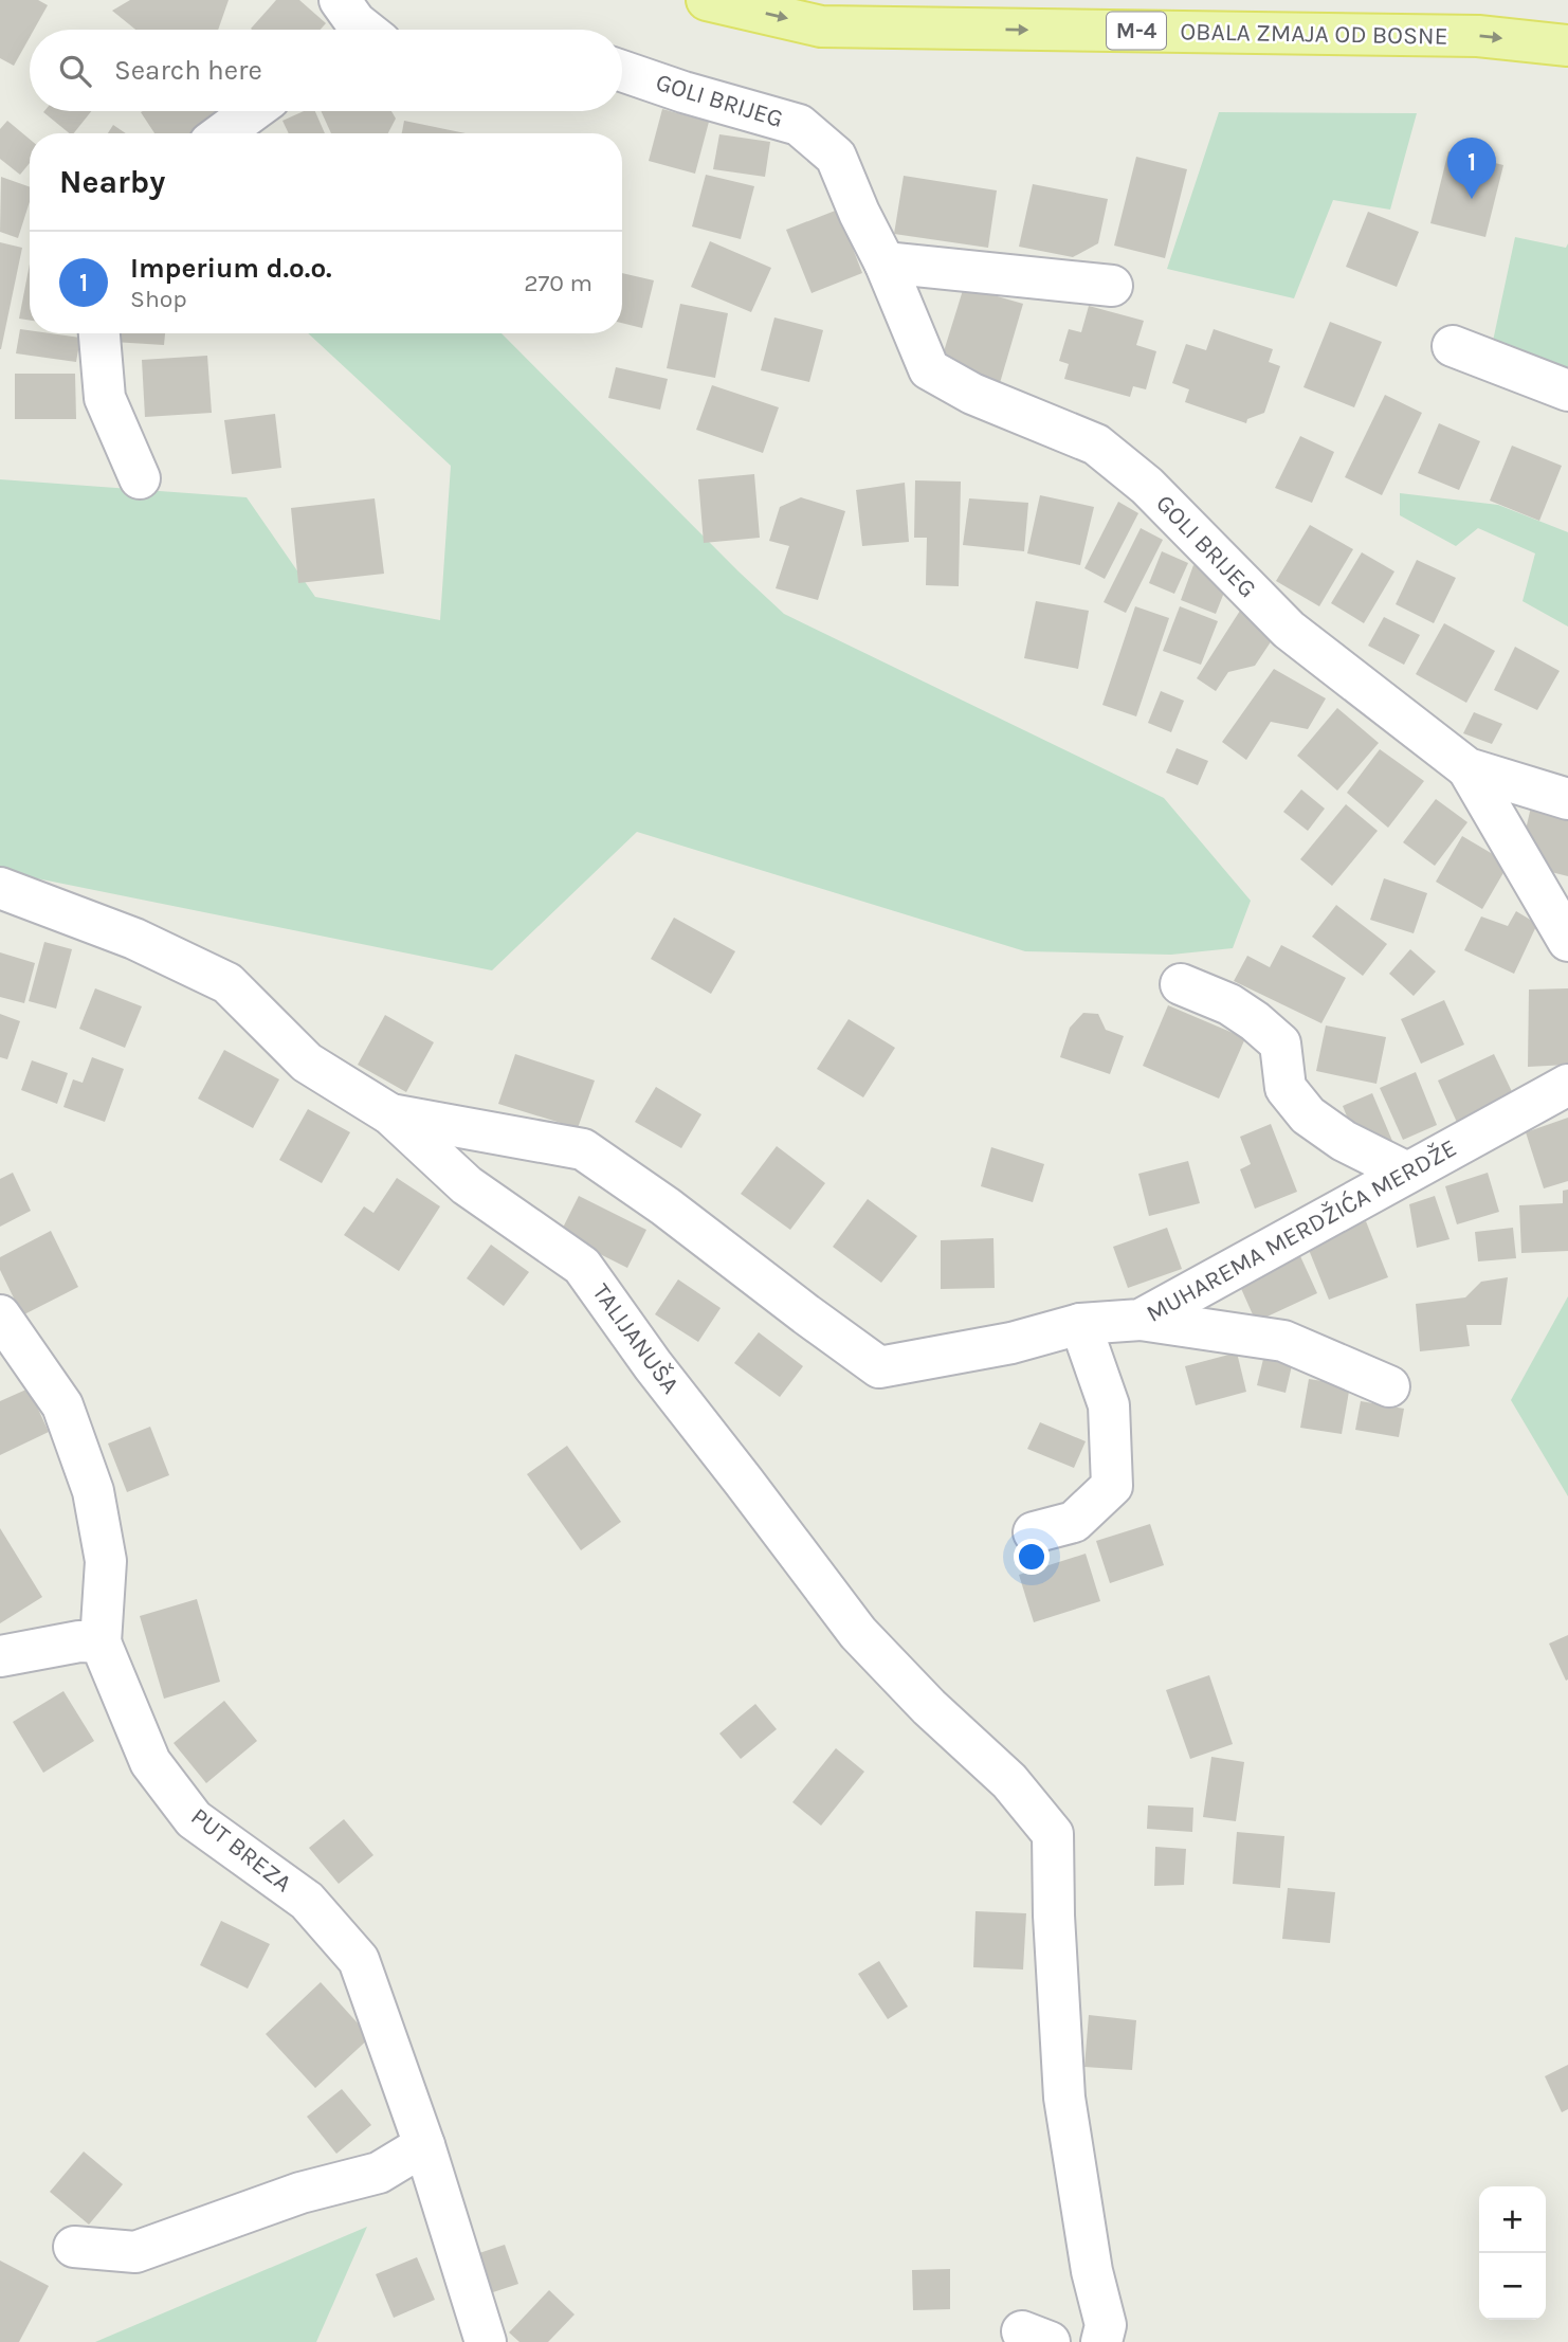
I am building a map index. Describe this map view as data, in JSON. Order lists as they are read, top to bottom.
{
  "streets": {
    "main road": ["M-4", "OBALA ZMAJA OD BOSNE"],
    "street": [
      "GOLI BRIJEG",
      "MUHAREMA MERDŽIĆA MERDŽE",
      "TALIJANUŠA",
      "PUT BREZA"
    ]
  },
  "crossings": [
    ["MUHAREMA MERDŽIĆA MERDŽE", "TALIJANUŠA"]
  ],
  "one_way": ["OBALA ZMAJA OD BOSNE"],
  "page": {
    "search": "Search here",
    "heading": "Nearby",
    "pins": "1",
    "list": [
      {
        "mark": "1",
        "name": "Imperium d.o.o.",
        "note": "Shop",
        "value": "270 m"
      }
    ],
    "map_buttons": ["+", "−"]
  }
}
